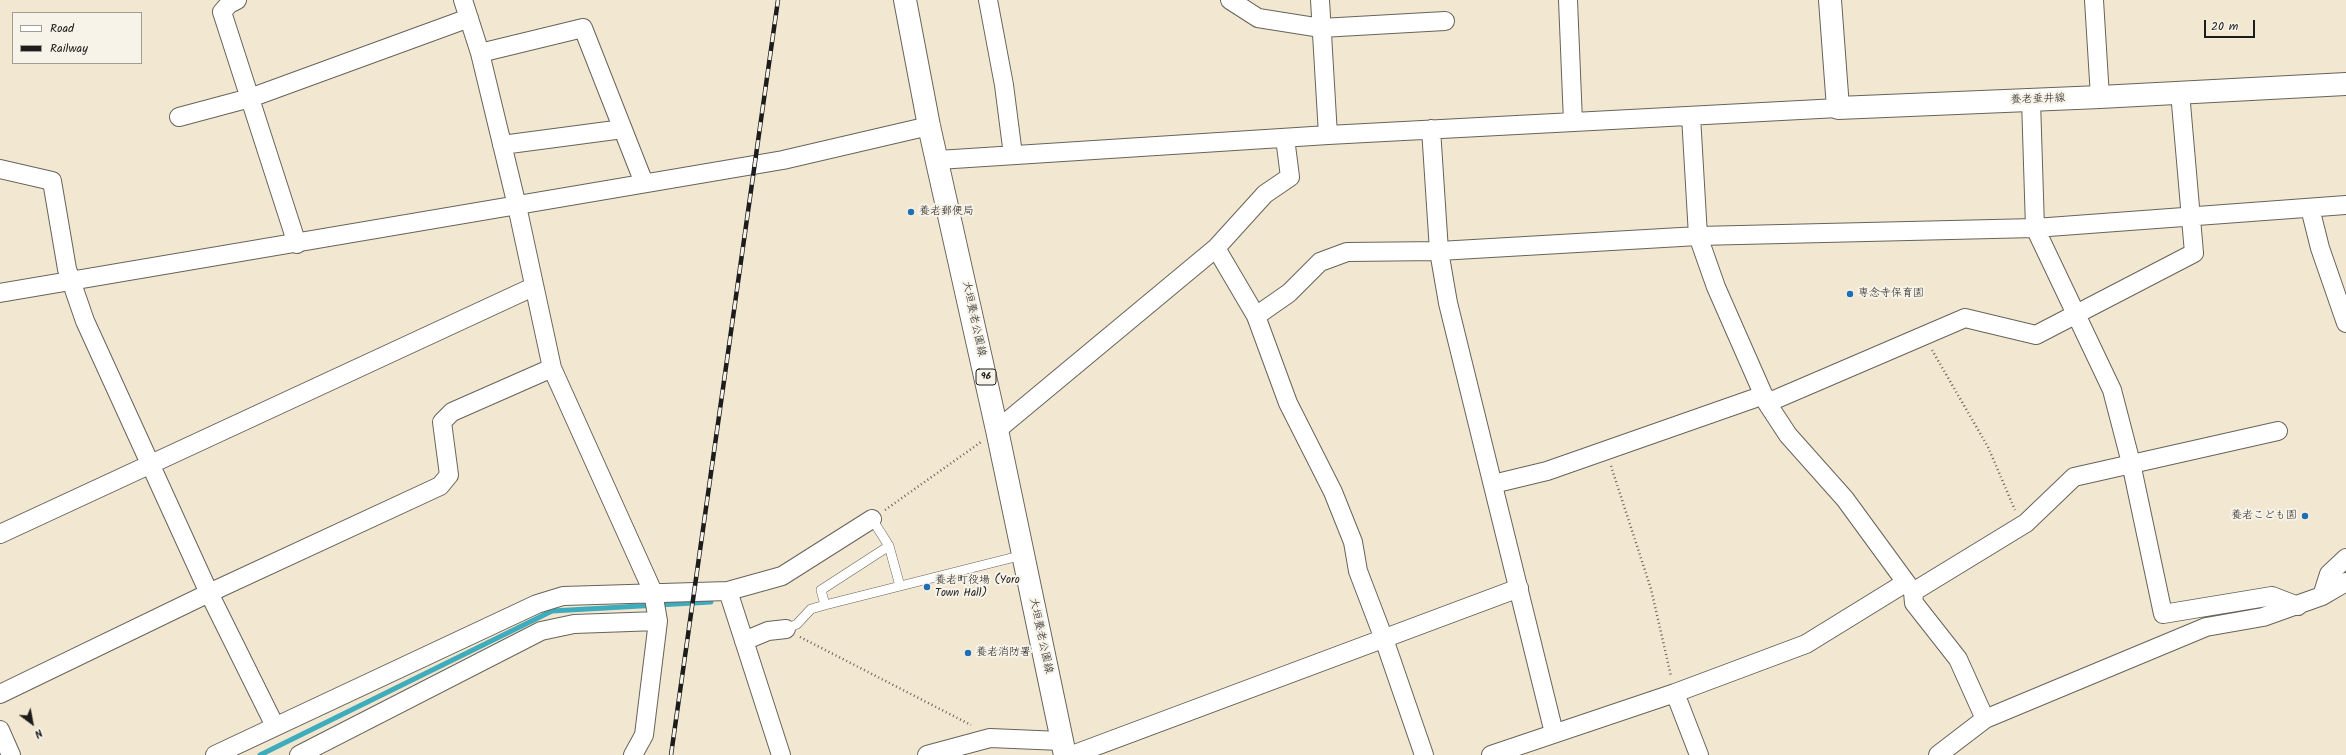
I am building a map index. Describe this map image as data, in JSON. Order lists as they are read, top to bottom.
{
  "streets": {
    "main road": ["養老垂井線", "大垣養老公園線", "96"]
  },
  "places": [
    "養老郵便局",
    "専念寺保育園",
    "養老こども園",
    "養老町役場 (Yoro Town Hall)",
    "養老消防署"
  ],
  "legend": ["Road", "Railway"],
  "scale_bar": "20 m",
  "north": "bottom right"
}
